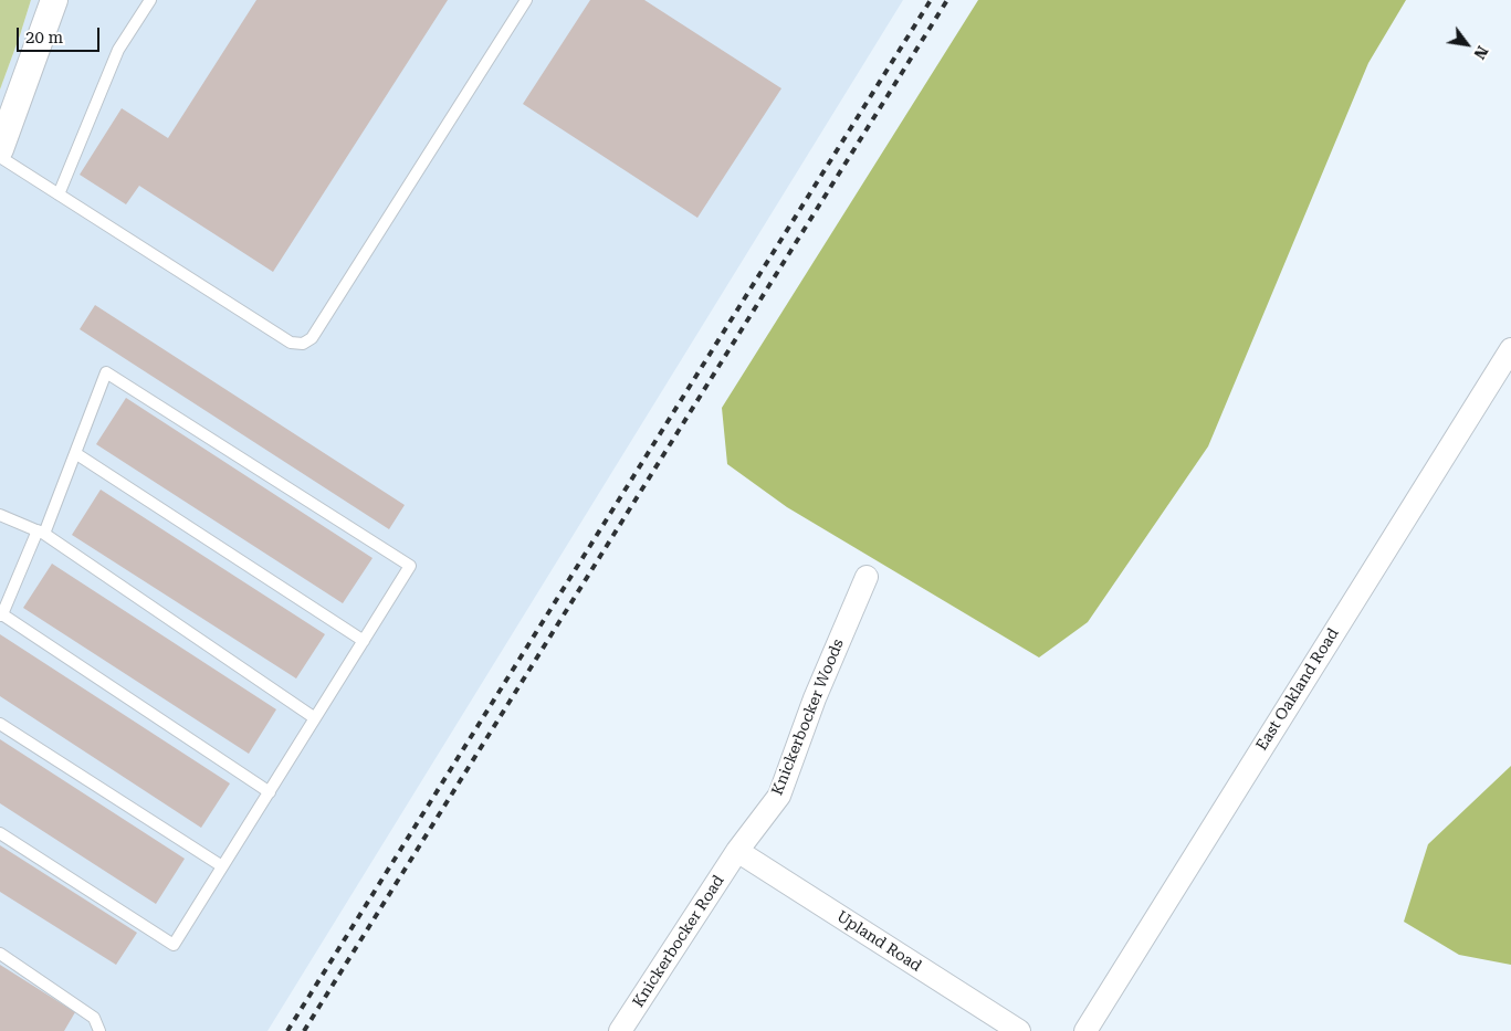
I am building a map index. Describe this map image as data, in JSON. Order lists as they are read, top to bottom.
{
  "streets": {
    "street": [
      "East Oakland Road",
      "Knickerbocker Woods",
      "Knickerbocker Road",
      "Upland Road"
    ]
  },
  "crossings": [
    ["Knickerbocker Woods", "Knickerbocker Road"],
    ["Knickerbocker Woods", "Upland Road"],
    ["Knickerbocker Road", "Upland Road"]
  ],
  "scale_bar": "20 m",
  "north": "bottom right"
}
